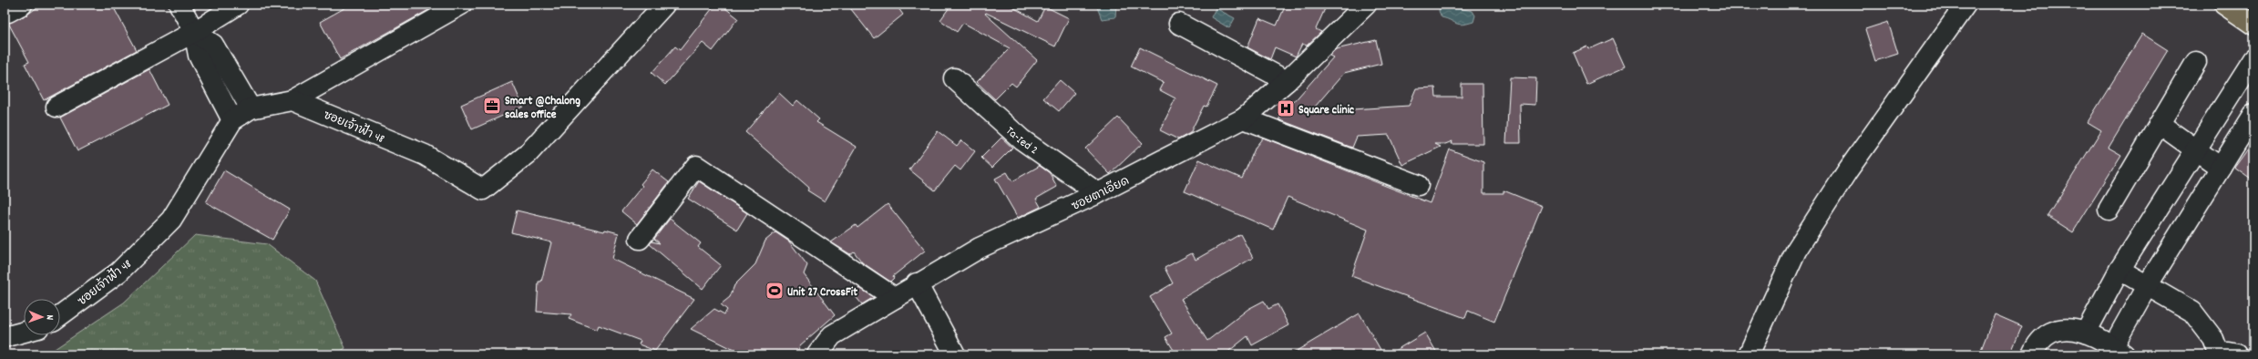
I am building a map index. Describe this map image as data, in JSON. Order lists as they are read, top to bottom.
{
  "streets": {
    "street": ["ซอยเจ้าฟ้า 48", "Ta-Ied 2", "ซอยตาเอียด"]
  },
  "crossings": [
    ["Ta-Ied 2", "ซอยตาเอียด"]
  ],
  "places": {
    "office": ["Smart @Chalong sales office"],
    "hospital": ["Square clinic"],
    "sports": ["Unit 27 CrossFit"]
  },
  "north": "right"
}
